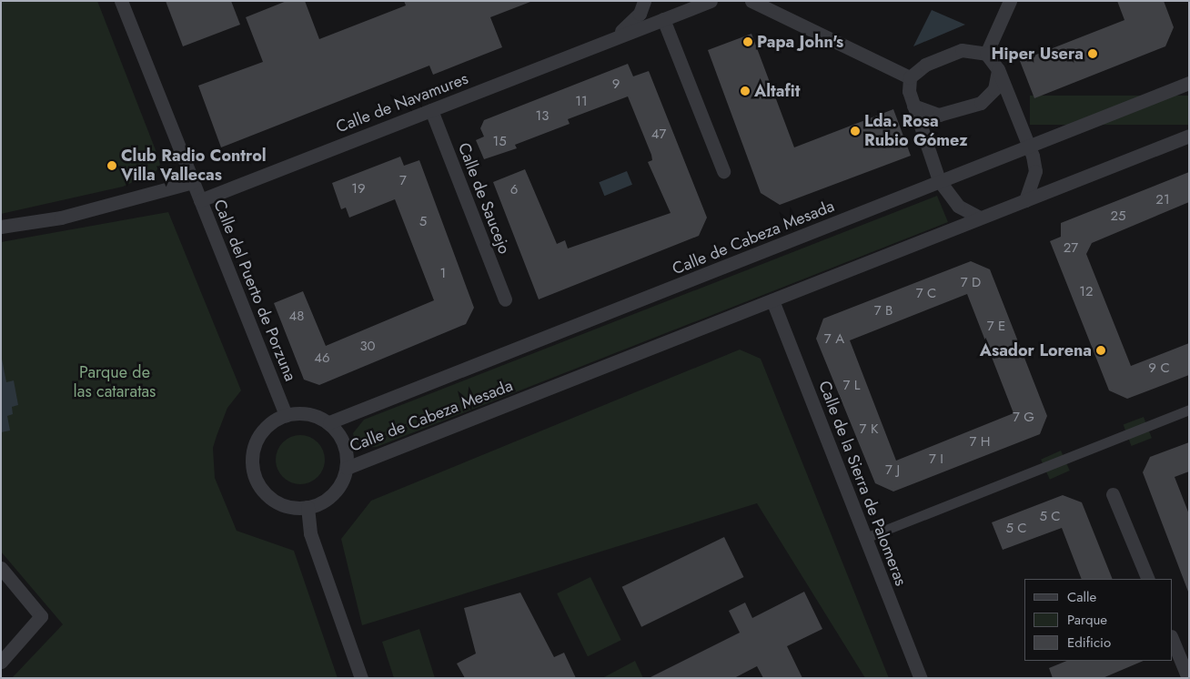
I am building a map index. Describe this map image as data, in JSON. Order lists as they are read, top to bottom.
{
  "streets": {
    "street": [
      "Calle de Navamures",
      "Calle de Saucejo",
      "Calle de Cabeza Mesada",
      "Calle del Puerto de Porzuna",
      "Calle de la Sierra de Palomeras"
    ]
  },
  "crossings": [
    ["Calle de Navamures", "Calle de Saucejo"],
    ["Calle de Navamures", "Calle del Puerto de Porzuna"],
    ["Calle de Cabeza Mesada", "Calle del Puerto de Porzuna"],
    ["Calle de Cabeza Mesada", "Calle de la Sierra de Palomeras"]
  ],
  "parks": ["Parque de las cataratas"],
  "places": [
    "Papa John's",
    "Hiper Usera",
    "Altafit",
    "Lda. Rosa Rubio Gómez",
    "Club Radio Control Villa Vallecas",
    "Asador Lorena"
  ],
  "house_numbers": [
    "9",
    "11",
    "13",
    "47",
    "15",
    "7",
    "19",
    "6",
    "21",
    "25",
    "5",
    "27",
    "1",
    "7 D",
    "12",
    "7 C",
    "7 B",
    "48",
    "7 E",
    "7 A",
    "30",
    "46",
    "9 C",
    "7 L",
    "7 G",
    "7 K",
    "7 H",
    "7 I",
    "7 J",
    "5 C",
    "5 C"
  ],
  "legend": ["Calle", "Parque", "Edificio"]
}
